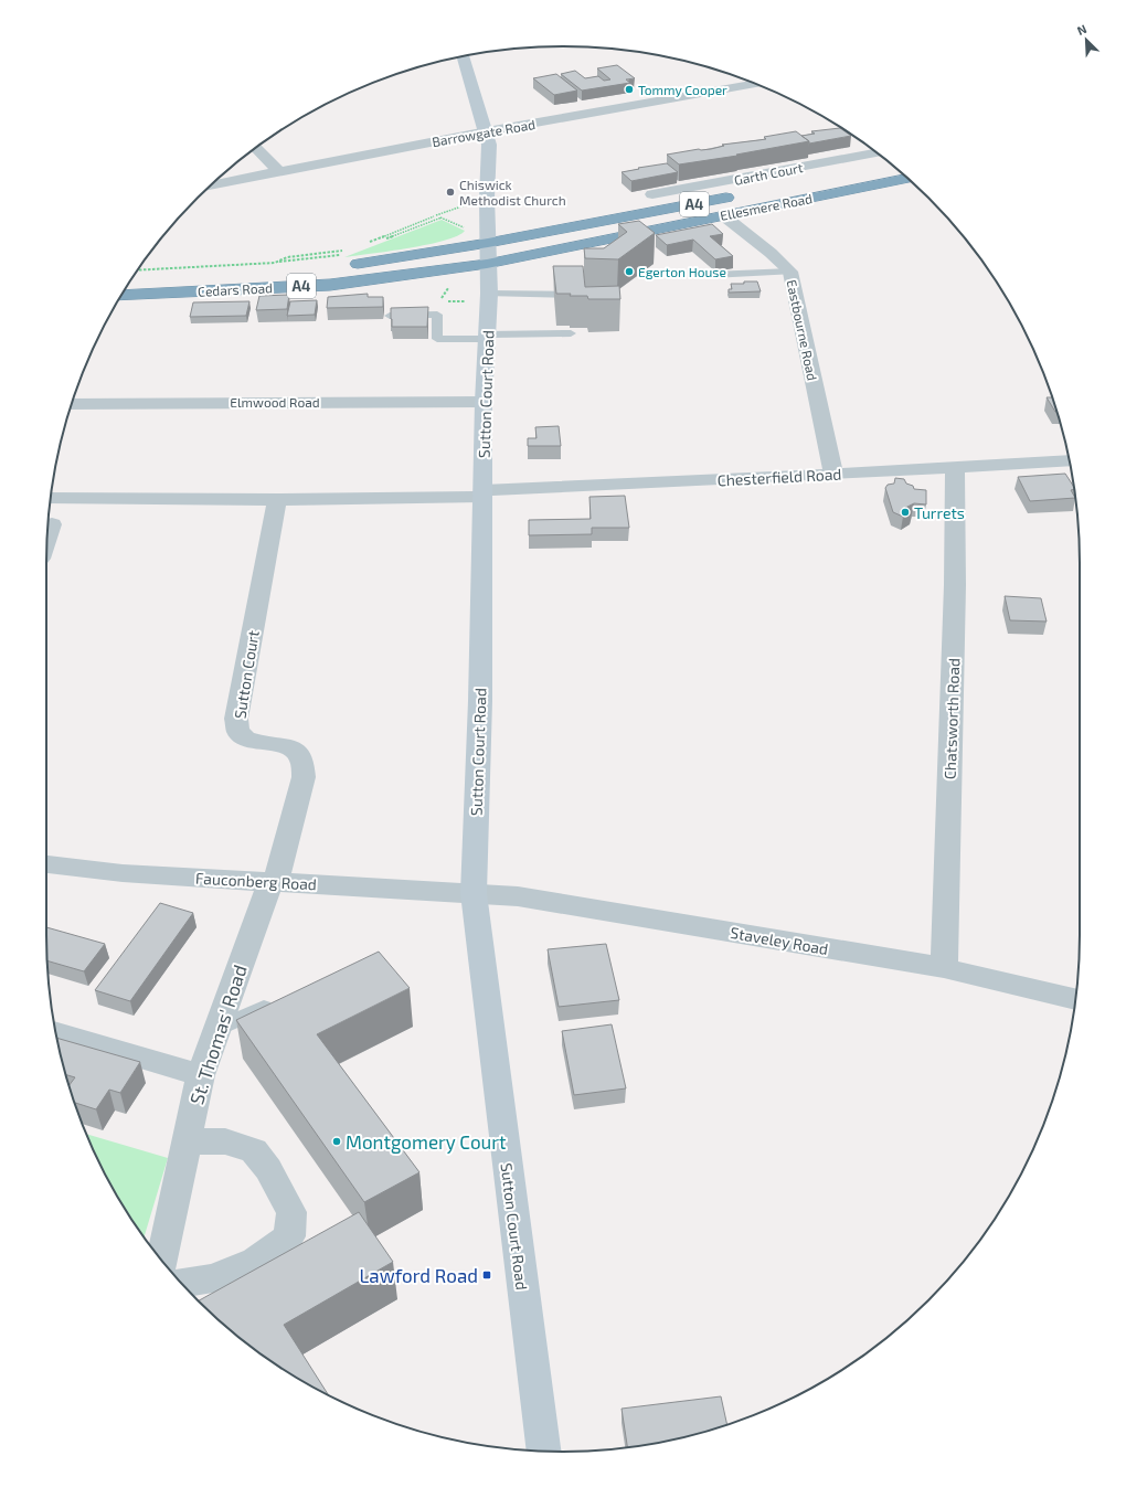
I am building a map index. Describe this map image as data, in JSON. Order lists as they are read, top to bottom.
{
  "streets": {
    "highway": ["A4", "Ellesmere Road", "Cedars Road"],
    "street": [
      "Barrowgate Road",
      "Garth Court",
      "Eastbourne Road",
      "Sutton Court Road",
      "Elmwood Road",
      "Chesterfield Road",
      "Sutton Court",
      "Chatsworth Road",
      "Fauconberg Road",
      "Staveley Road",
      "St. Thomas' Road"
    ]
  },
  "crossings": [
    ["Barrowgate Road", "Sutton Court Road"],
    ["A4", "Ellesmere Road"],
    ["A4", "Cedars Road"],
    ["A4", "Sutton Court Road"],
    ["Ellesmere Road", "Cedars Road"],
    ["Ellesmere Road", "Eastbourne Road"],
    ["Ellesmere Road", "Sutton Court Road"],
    ["Cedars Road", "Sutton Court Road"],
    ["Eastbourne Road", "Chesterfield Road"],
    ["Sutton Court Road", "Elmwood Road"],
    ["Sutton Court Road", "Chesterfield Road"],
    ["Sutton Court Road", "Fauconberg Road"],
    ["Sutton Court Road", "Staveley Road"],
    ["Chesterfield Road", "Sutton Court"],
    ["Chesterfield Road", "Chatsworth Road"],
    ["Sutton Court", "Fauconberg Road"],
    ["Sutton Court", "St. Thomas' Road"],
    ["Chatsworth Road", "Staveley Road"],
    ["Fauconberg Road", "Staveley Road"],
    ["Fauconberg Road", "St. Thomas' Road"]
  ],
  "places": {
    "other": [
      "Tommy Cooper",
      "Chiswick Methodist Church",
      "Egerton House",
      "Turrets",
      "Montgomery Court"
    ],
    "transit": ["Lawford Road"]
  },
  "north": "top left"
}
